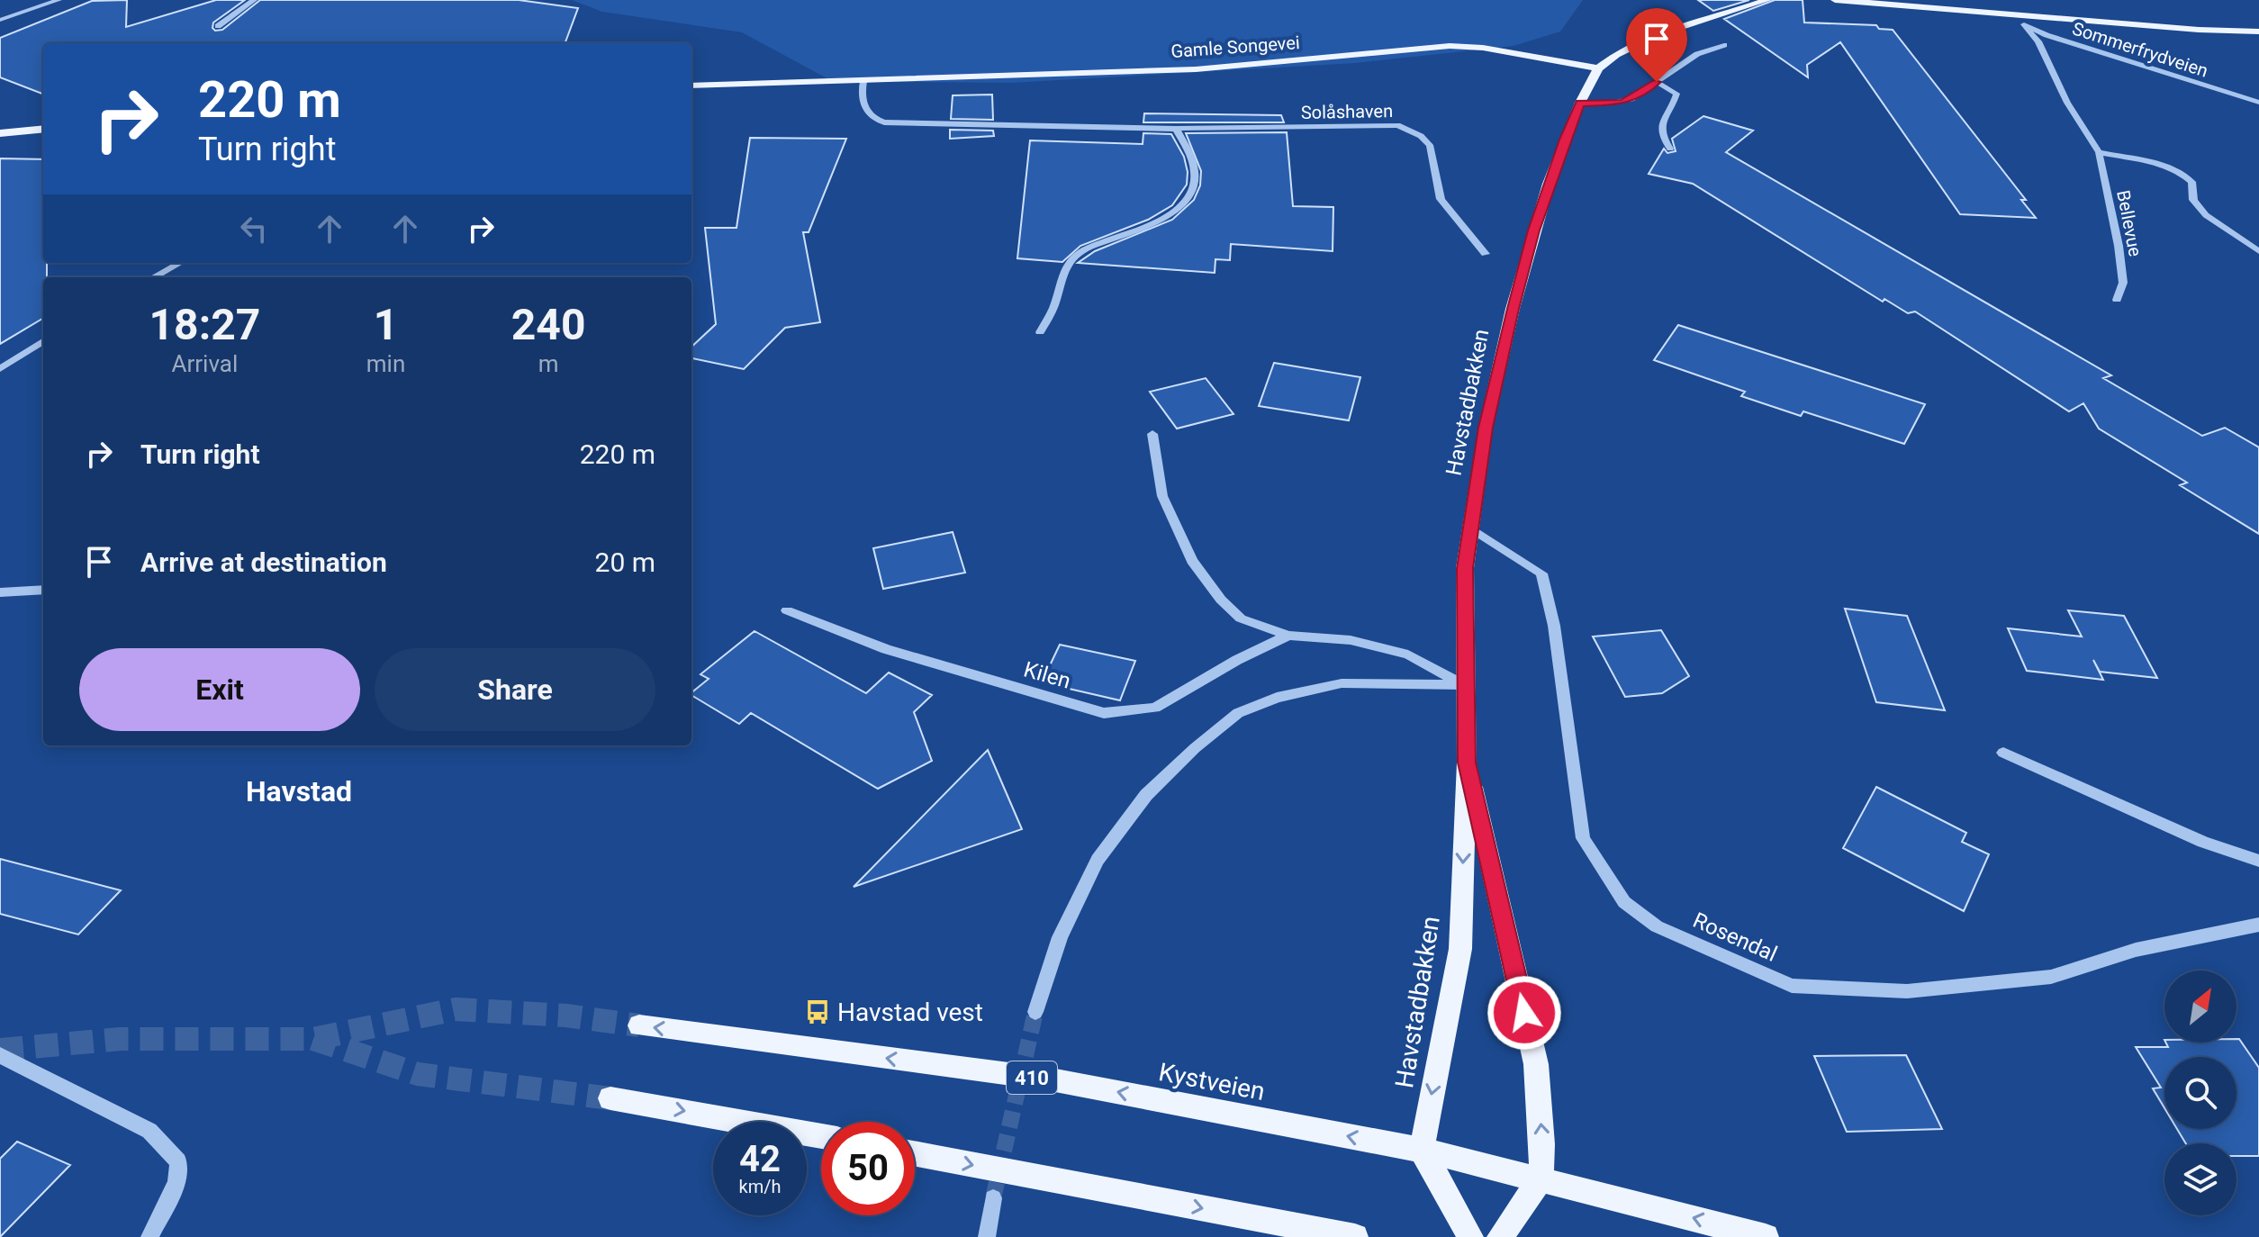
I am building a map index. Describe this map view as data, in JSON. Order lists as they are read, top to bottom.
{
  "streets": {
    "main road": [
      "Gamle Songevei",
      "Havstadbakken",
      "410",
      "Kystveien"
    ],
    "street": [
      "Sommerfrydveien",
      "Solåshaven",
      "Bellevue",
      "Kilen",
      "Rosendal"
    ]
  },
  "crossings": [
    ["Gamle Songevei", "Solåshaven"],
    ["Gamle Songevei", "Havstadbakken"],
    ["Sommerfrydveien", "Bellevue"],
    ["Havstadbakken", "Kilen"],
    ["Havstadbakken", "Rosendal"],
    ["Havstadbakken", "Kystveien"]
  ],
  "districts": ["Havstad"],
  "places": {
    "bus stop": ["Havstad vest"]
  },
  "north": "top right",
  "page": {
    "turn": ["220 m", "Turn right"],
    "eta": [
      "18:27",
      "Arrival",
      "1",
      "min",
      "240",
      "m"
    ],
    "list": [
      {
        "name": "Turn right",
        "value": "220 m"
      },
      {
        "name": "Arrive at destination",
        "value": "20 m"
      }
    ],
    "buttons": ["Exit", "Share"],
    "speed": "42 km/h",
    "limit": "50"
  }
}
